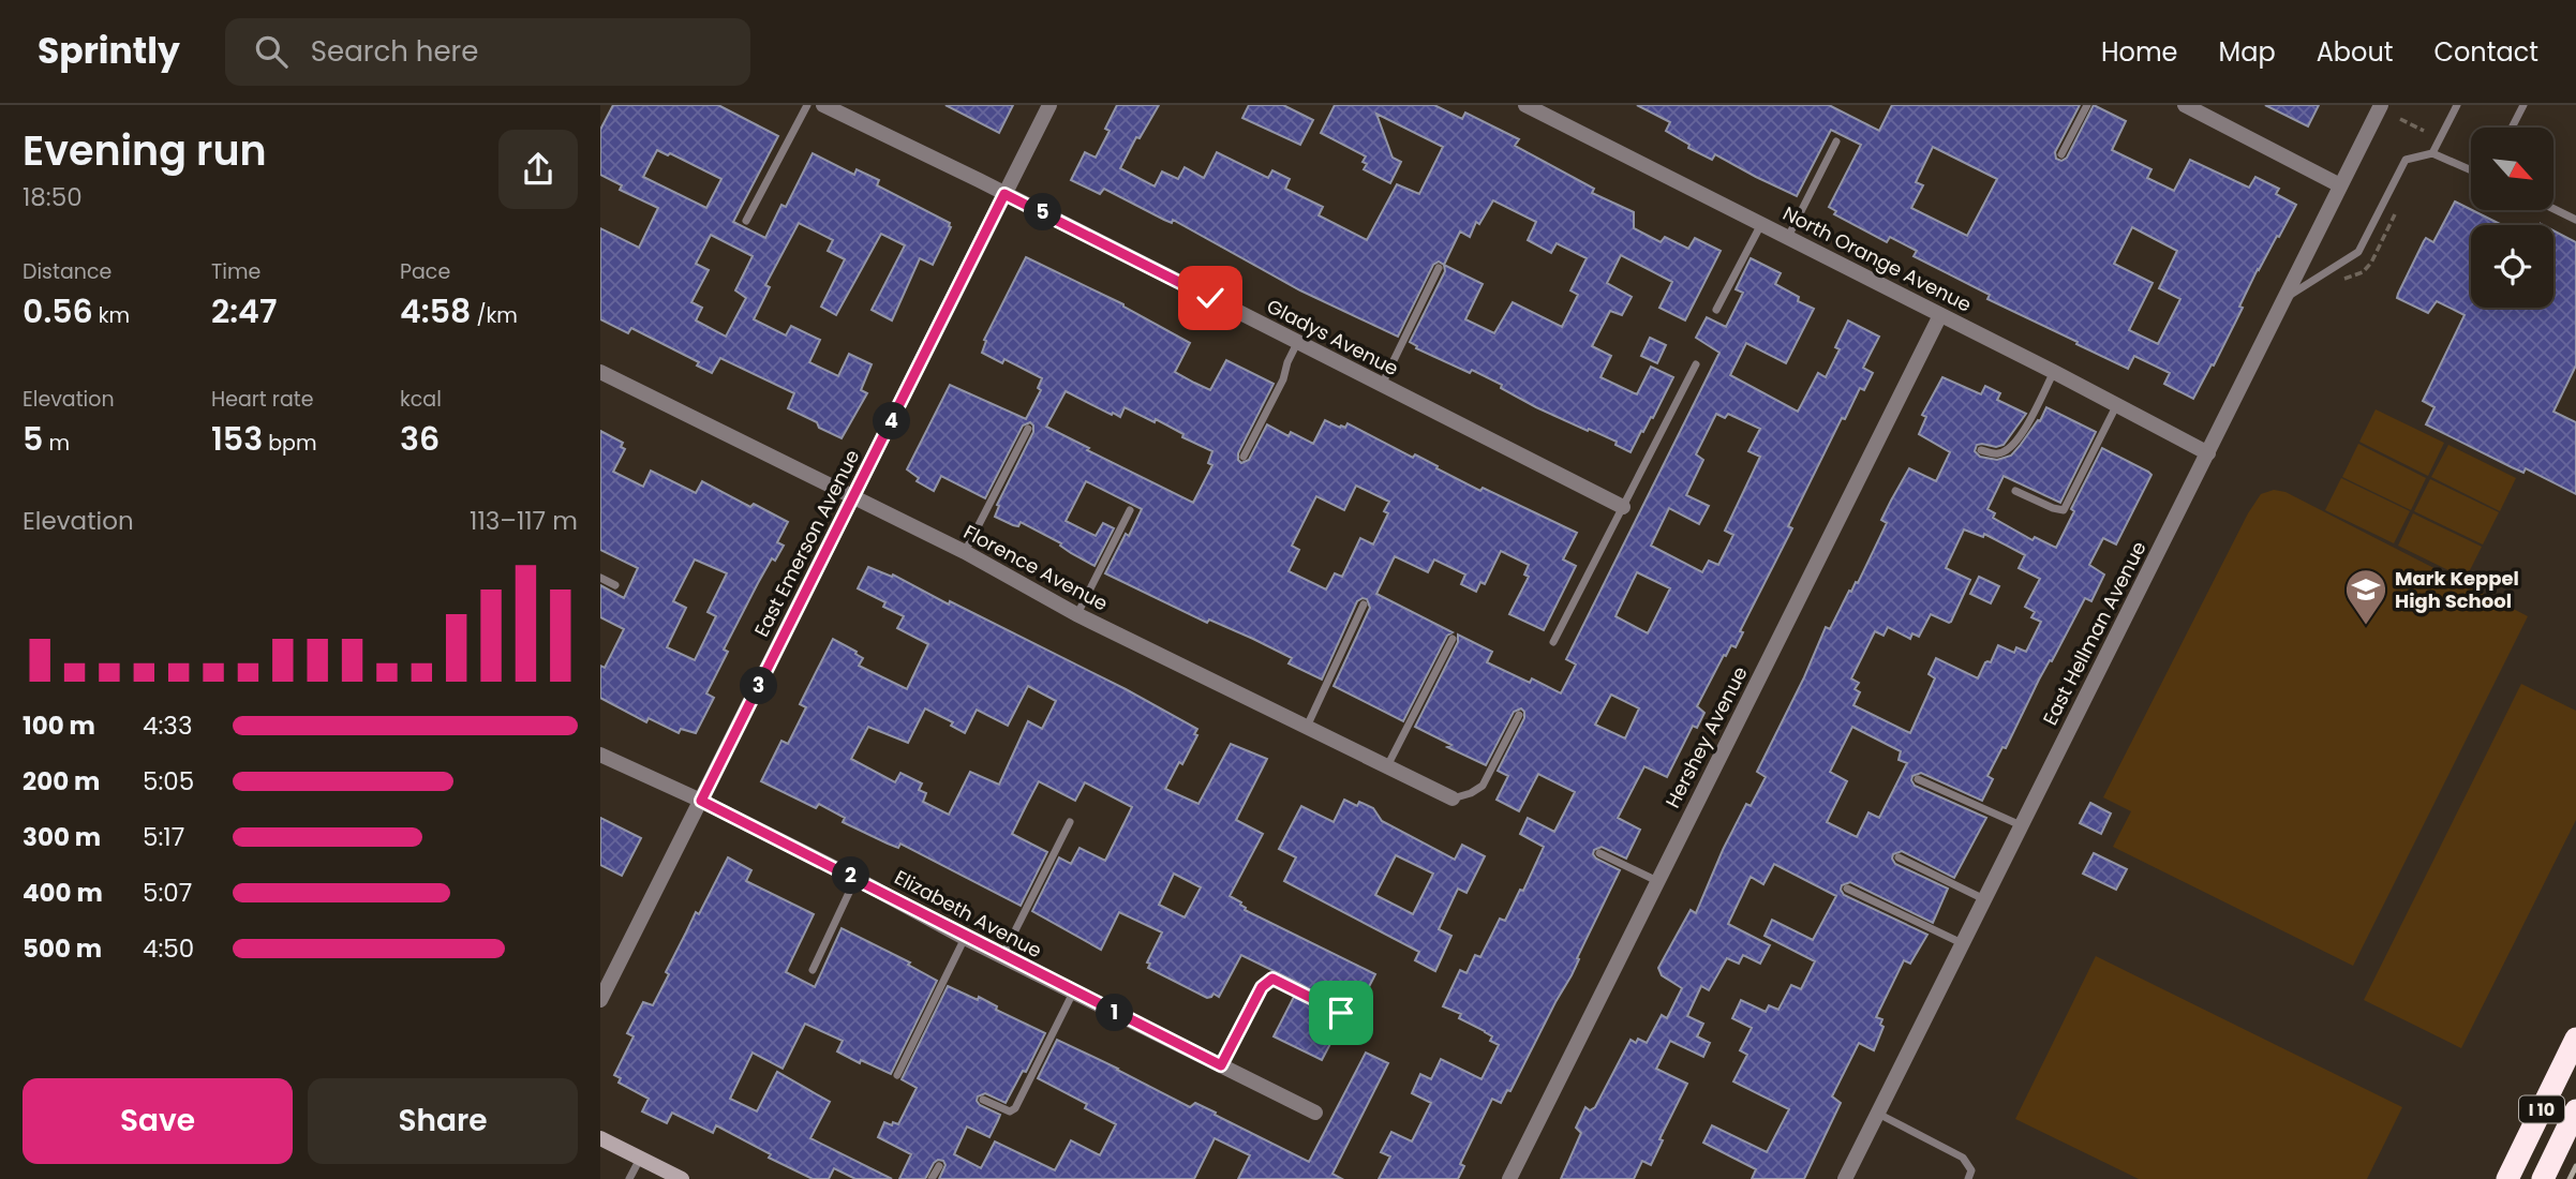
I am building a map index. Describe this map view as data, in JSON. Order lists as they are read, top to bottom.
{
  "streets": {
    "highway": ["I 10"],
    "street": [
      "North Orange Avenue",
      "Gladys Avenue",
      "East Emerson Avenue",
      "Florence Avenue",
      "East Hellman Avenue",
      "Hershey Avenue",
      "Elizabeth Avenue"
    ]
  },
  "crossings": [
    ["North Orange Avenue", "East Hellman Avenue"],
    ["North Orange Avenue", "Hershey Avenue"],
    ["Gladys Avenue", "East Emerson Avenue"],
    ["East Emerson Avenue", "Florence Avenue"],
    ["East Emerson Avenue", "Elizabeth Avenue"]
  ],
  "places": {
    "school or university": ["Mark Keppel High School"]
  },
  "north": "bottom right",
  "page": {
    "header": "Sprintly",
    "search": "Search here",
    "nav": [
      "Home",
      "Map",
      "About",
      "Contact"
    ],
    "heading": ["Evening run", "18:50"],
    "pins": [
      "5",
      "4",
      "3",
      "2",
      "1"
    ],
    "stats": [
      ["Distance", "0.56 km"],
      ["Time", "2:47"],
      ["Pace", "4:58 /km"],
      ["Elevation", "5 m"],
      ["Heart rate", "153 bpm"],
      ["kcal", "36"]
    ],
    "chart": ["Elevation", "113–117 m"],
    "list": [
      {
        "name": "100 m",
        "note": "4:33"
      },
      {
        "name": "200 m",
        "note": "5:05"
      },
      {
        "name": "300 m",
        "note": "5:17"
      },
      {
        "name": "400 m",
        "note": "5:07"
      },
      {
        "name": "500 m",
        "note": "4:50"
      }
    ],
    "buttons": ["Save", "Share"]
  }
}
